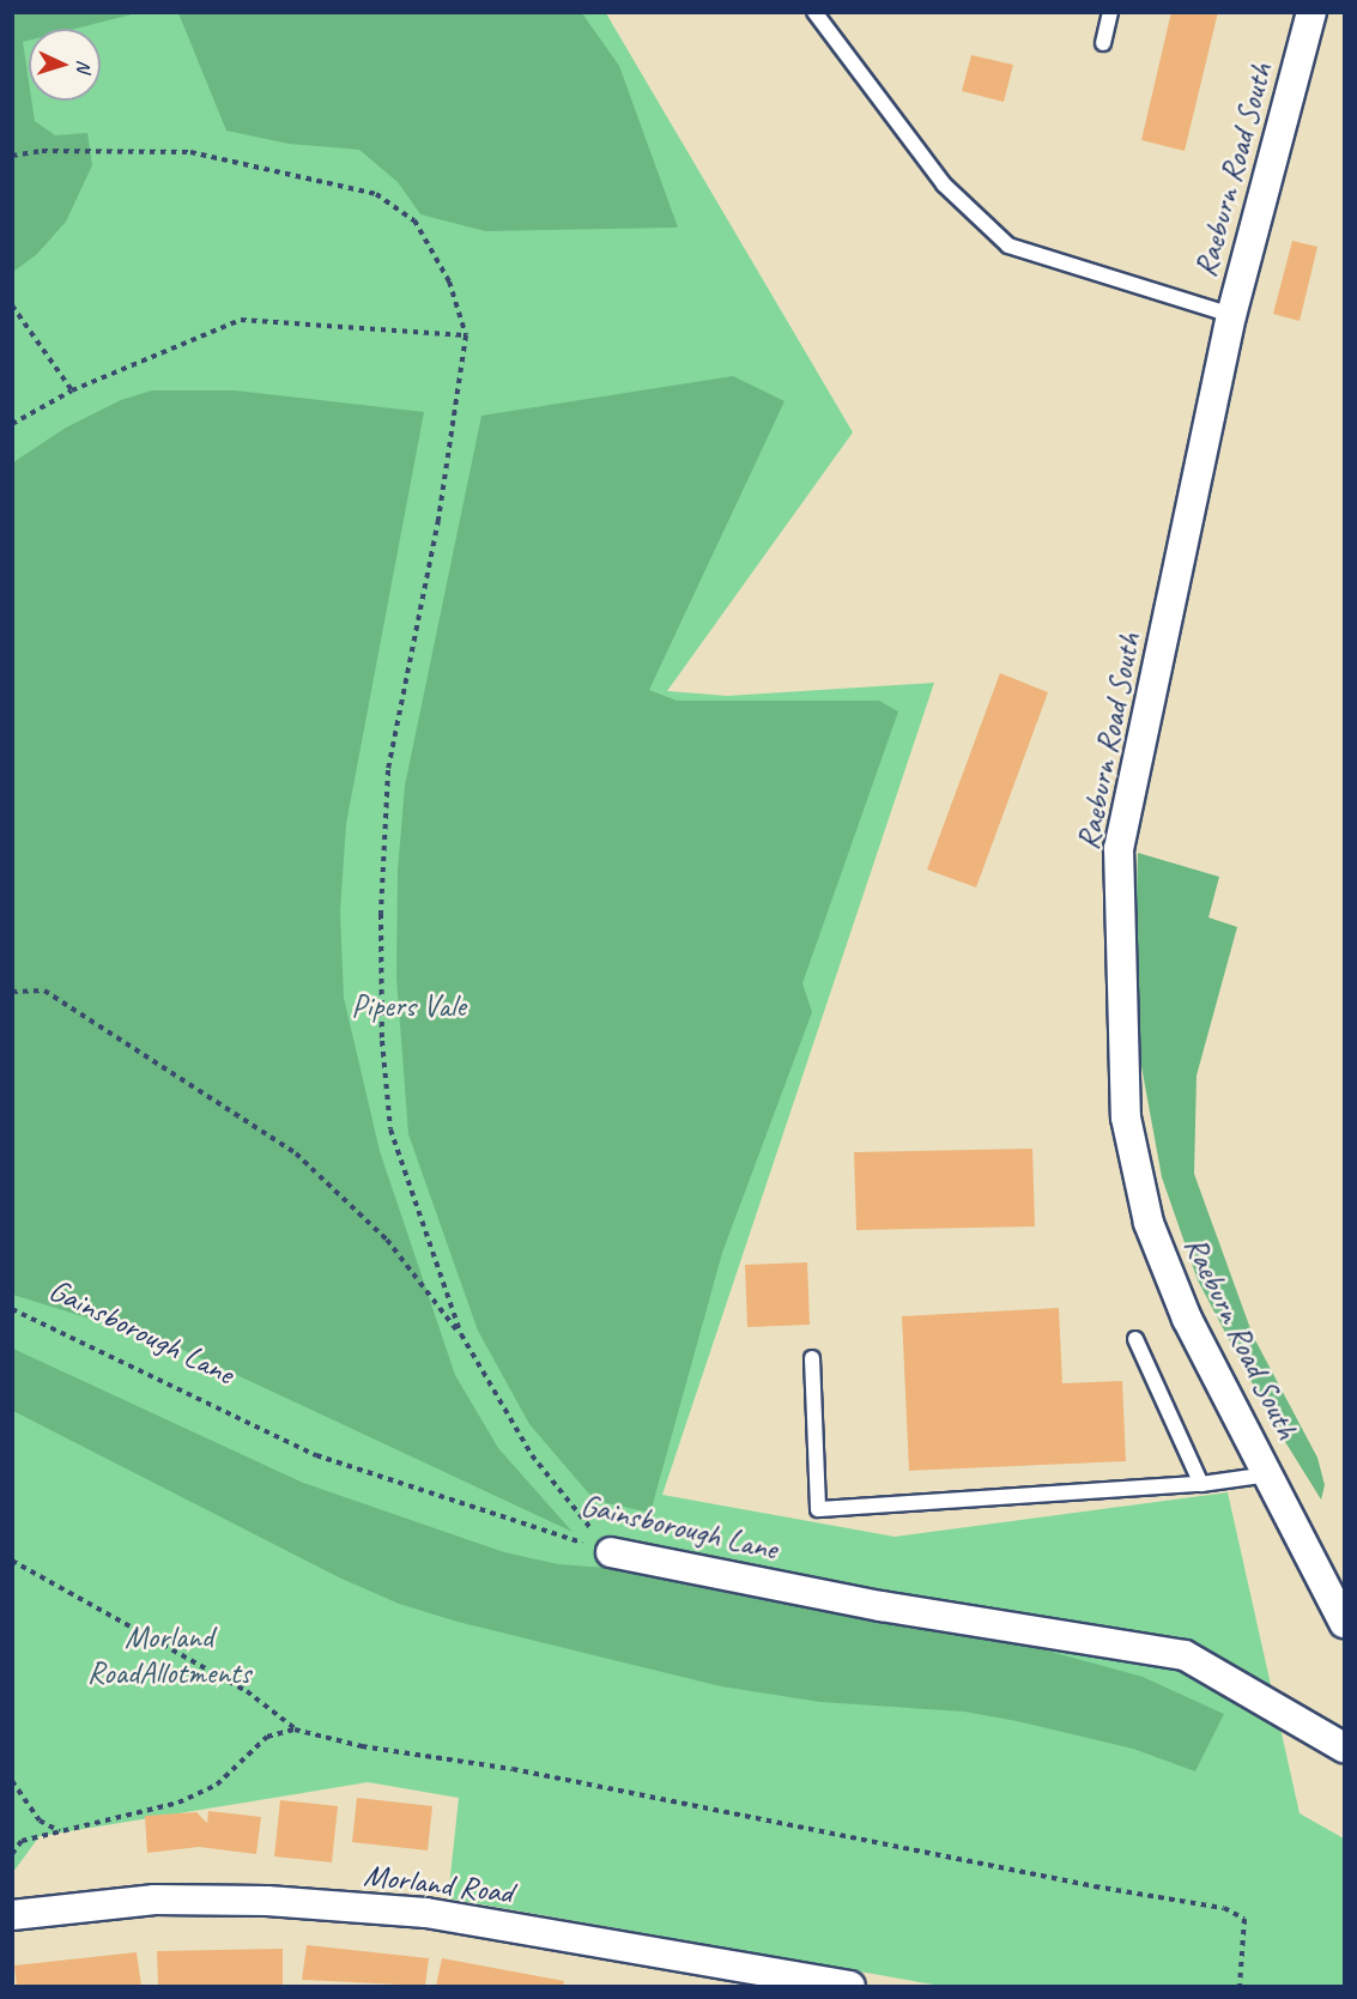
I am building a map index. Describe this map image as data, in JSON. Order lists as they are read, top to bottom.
{
  "streets": {
    "street": ["Raeburn Road South", "Gainsborough Lane", "Morland Road"]
  },
  "parks": ["Pipers Vale", "Morland RoadAllotments"],
  "north": "right"
}
